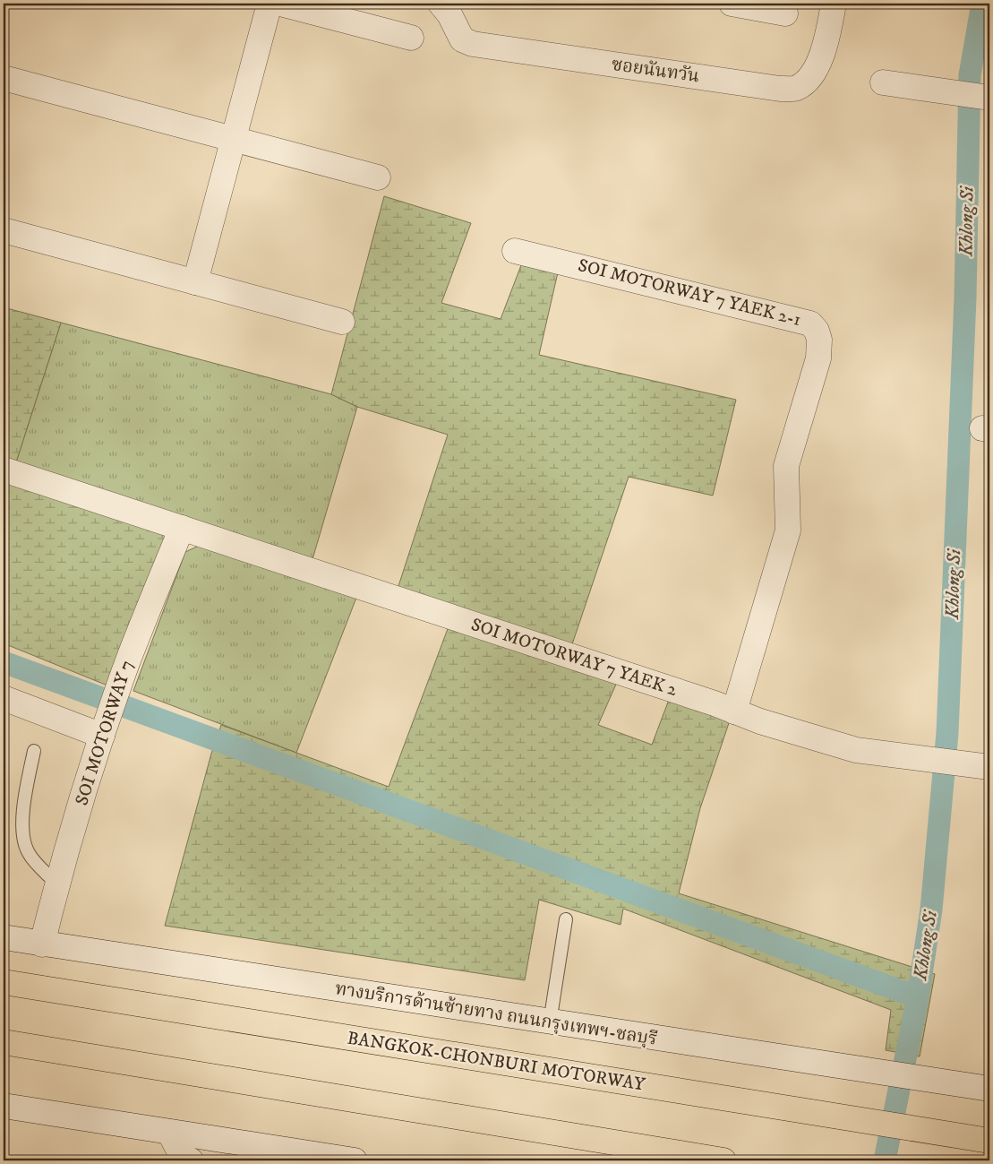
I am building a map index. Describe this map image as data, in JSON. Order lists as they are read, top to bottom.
{
  "streets": {
    "highway": ["BANGKOK-CHONBURI MOTORWAY"],
    "street": [
      "ซอยนันทวัน",
      "SOI MOTORWAY 7 YAEK 2-1",
      "SOI MOTORWAY 7 YAEK 2",
      "SOI MOTORWAY 7",
      "ทางบริการด้านซ้ายทาง ถนนกรุงเทพฯ-ชลบุรี"
    ]
  },
  "crossings": [
    ["SOI MOTORWAY 7 YAEK 2-1", "SOI MOTORWAY 7 YAEK 2"],
    ["SOI MOTORWAY 7 YAEK 2", "SOI MOTORWAY 7"],
    ["SOI MOTORWAY 7", "ทางบริการด้านซ้ายทาง ถนนกรุงเทพฯ-ชลบุรี"]
  ],
  "water": ["Khlong Si"]
}
